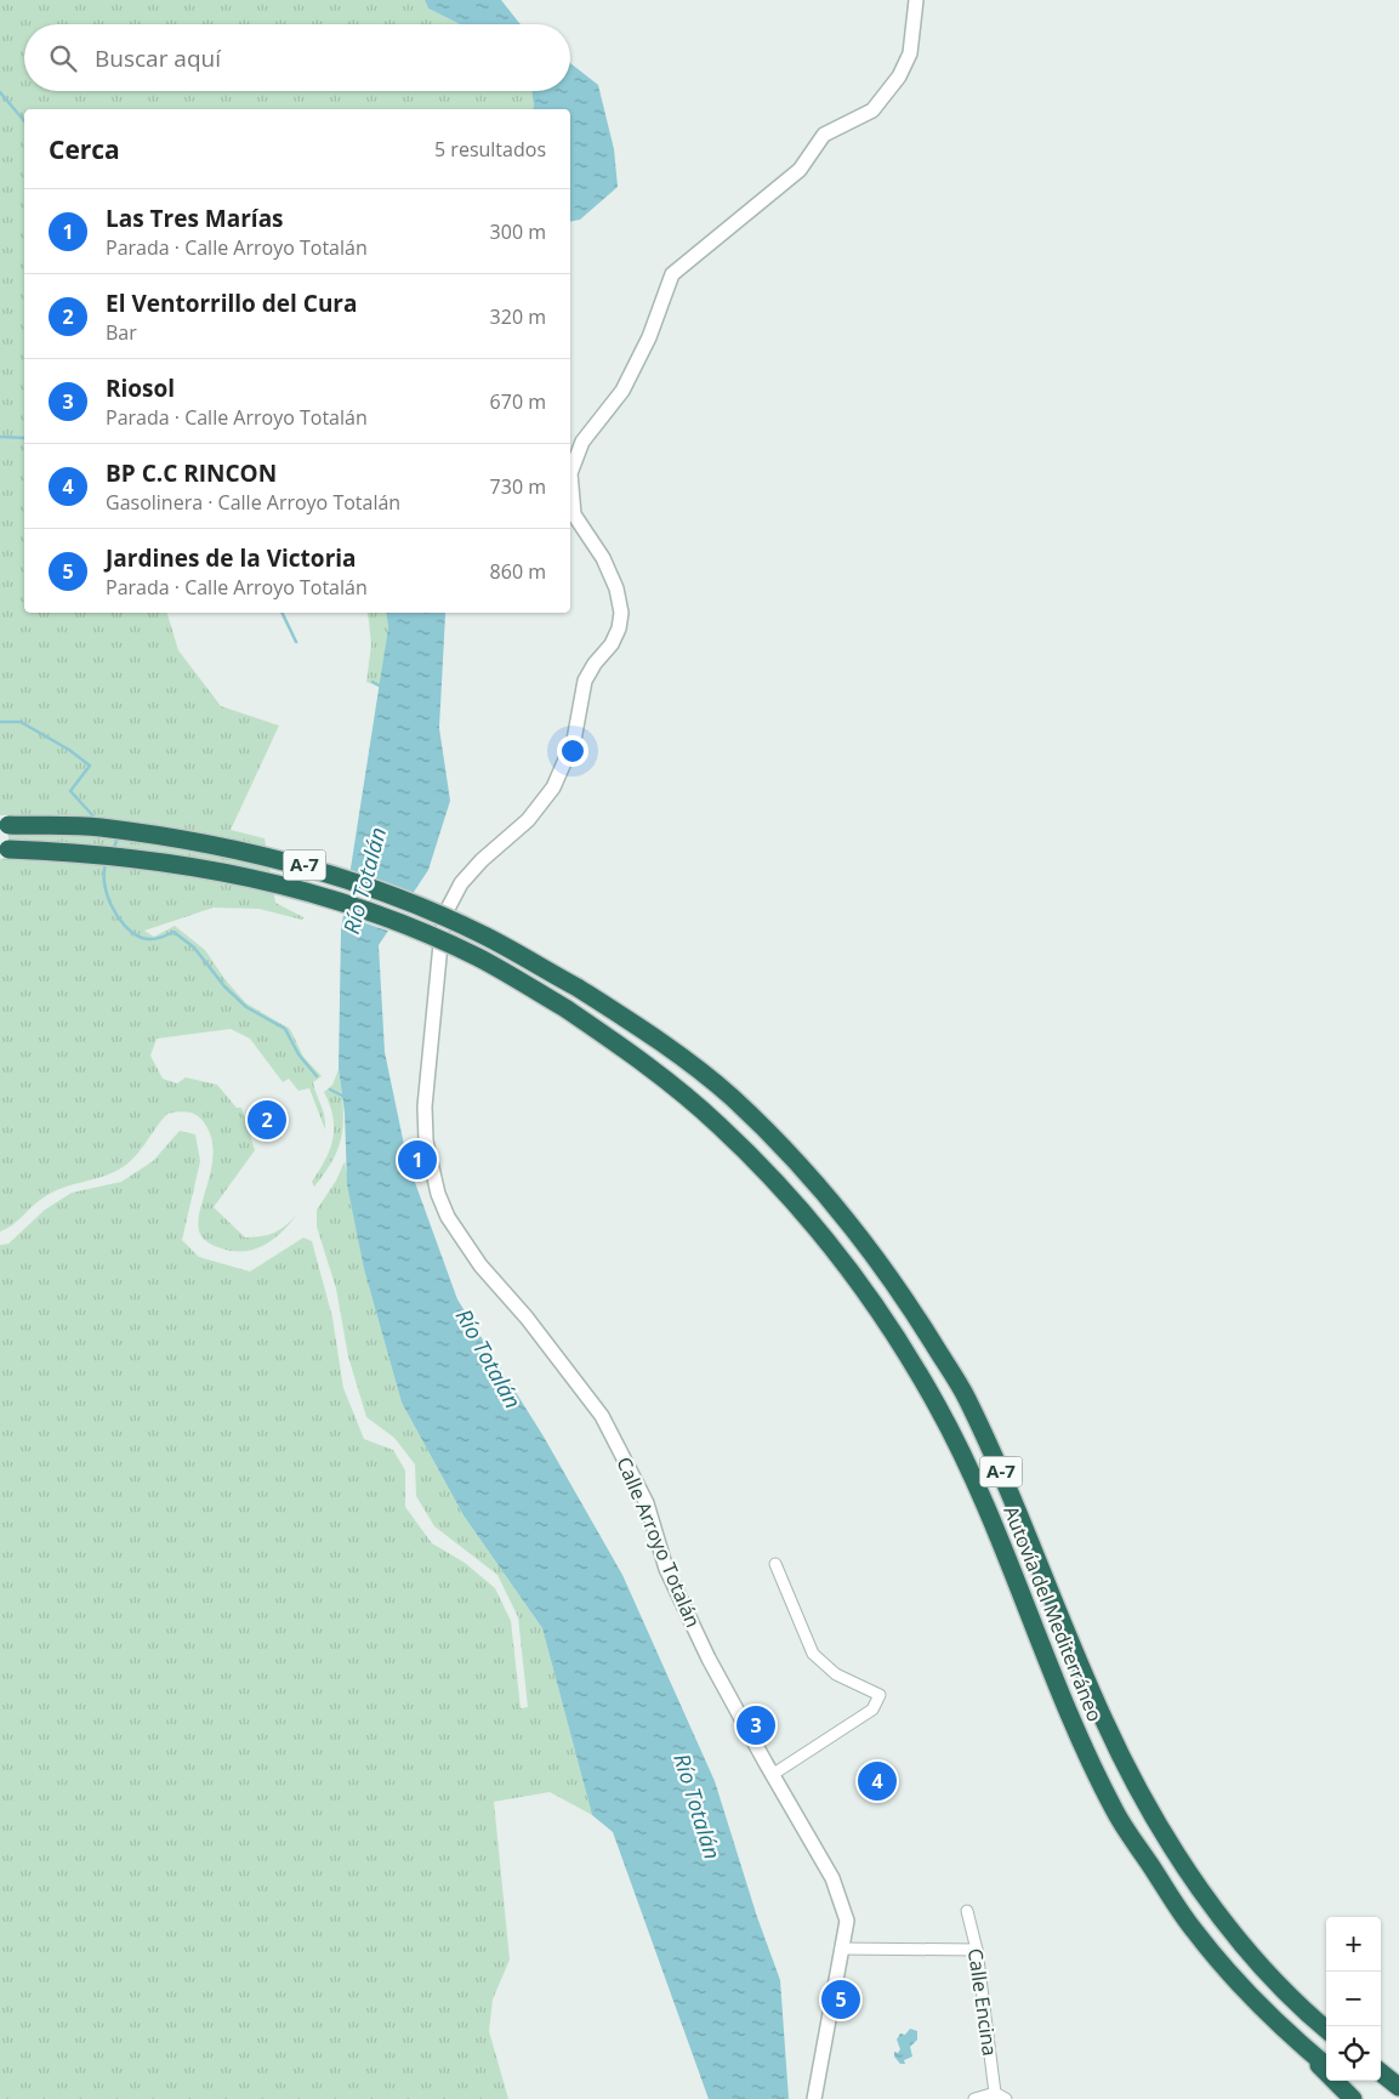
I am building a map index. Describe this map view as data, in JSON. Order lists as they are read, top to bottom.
{
  "streets": {
    "highway": ["A-7", "Autovía del Mediterráneo"],
    "street": ["Calle Arroyo Totalán", "Calle Encina"]
  },
  "water": ["Río Totalán"],
  "page": {
    "search": "Buscar aquí",
    "heading": ["Cerca", "5 resultados"],
    "list": [
      {
        "mark": "1",
        "name": "Las Tres Marías",
        "note": "Parada · Calle Arroyo Totalán",
        "value": "300 m"
      },
      {
        "mark": "2",
        "name": "El Ventorrillo del Cura",
        "note": "Bar",
        "value": "320 m"
      },
      {
        "mark": "3",
        "name": "Riosol",
        "note": "Parada · Calle Arroyo Totalán",
        "value": "670 m"
      },
      {
        "mark": "4",
        "name": "BP C.C RINCON",
        "note": "Gasolinera · Calle Arroyo Totalán",
        "value": "730 m"
      },
      {
        "mark": "5",
        "name": "Jardines de la Victoria",
        "note": "Parada · Calle Arroyo Totalán",
        "value": "860 m"
      }
    ],
    "pins": [
      "2",
      "1",
      "3",
      "4",
      "5"
    ],
    "map_buttons": ["+", "−"]
  }
}
